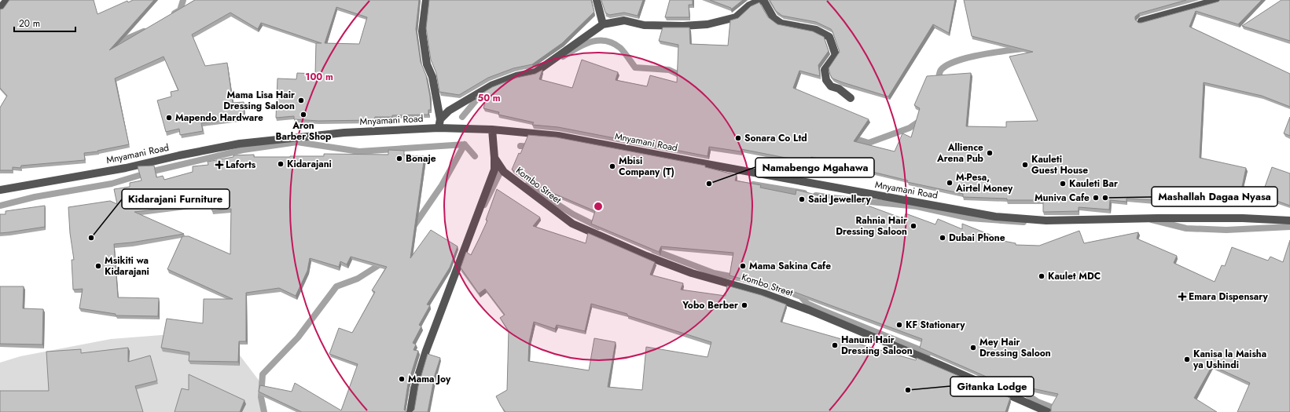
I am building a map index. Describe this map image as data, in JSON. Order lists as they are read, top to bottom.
{
  "streets": {
    "street": ["Mnyamani Road", "Kombo Street"]
  },
  "crossings": [
    ["Mnyamani Road", "Kombo Street"]
  ],
  "places": {
    "other": [
      "Mama Lisa Hair Dressing Saloon",
      "Aron Barber Shop",
      "Mapendo Hardware",
      "Sonara Co Ltd",
      "Allience Arena Pub",
      "Bonaje",
      "Kidarajani",
      "Kauleti Guest House",
      "Mbisi Company (T)",
      "M-Pesa, Airtel Money",
      "Namabengo Mgahawa",
      "Kauleti Bar",
      "Muniva Cafe",
      "Mashallah Dagaa Nyasa",
      "Said Jewellery",
      "Rahnia Hair Dressing Saloon",
      "Kidarajani Furniture",
      "Dubai Phone",
      "Msikiti wa Kidarajani",
      "Mama Sakina Cafe",
      "Kaulet MDC",
      "Yobo Berber",
      "KF Stationary",
      "Hanuni Hair Dressing Saloon",
      "Mey Hair Dressing Saloon",
      "Kanisa la Maisha ya Ushindi",
      "Mama Joy",
      "Gitanka Lodge"
    ],
    "health": ["Laforts", "Emara Dispensary"]
  },
  "scale_bar": "20 m",
  "rings": ["100 m", "50 m"]
}
